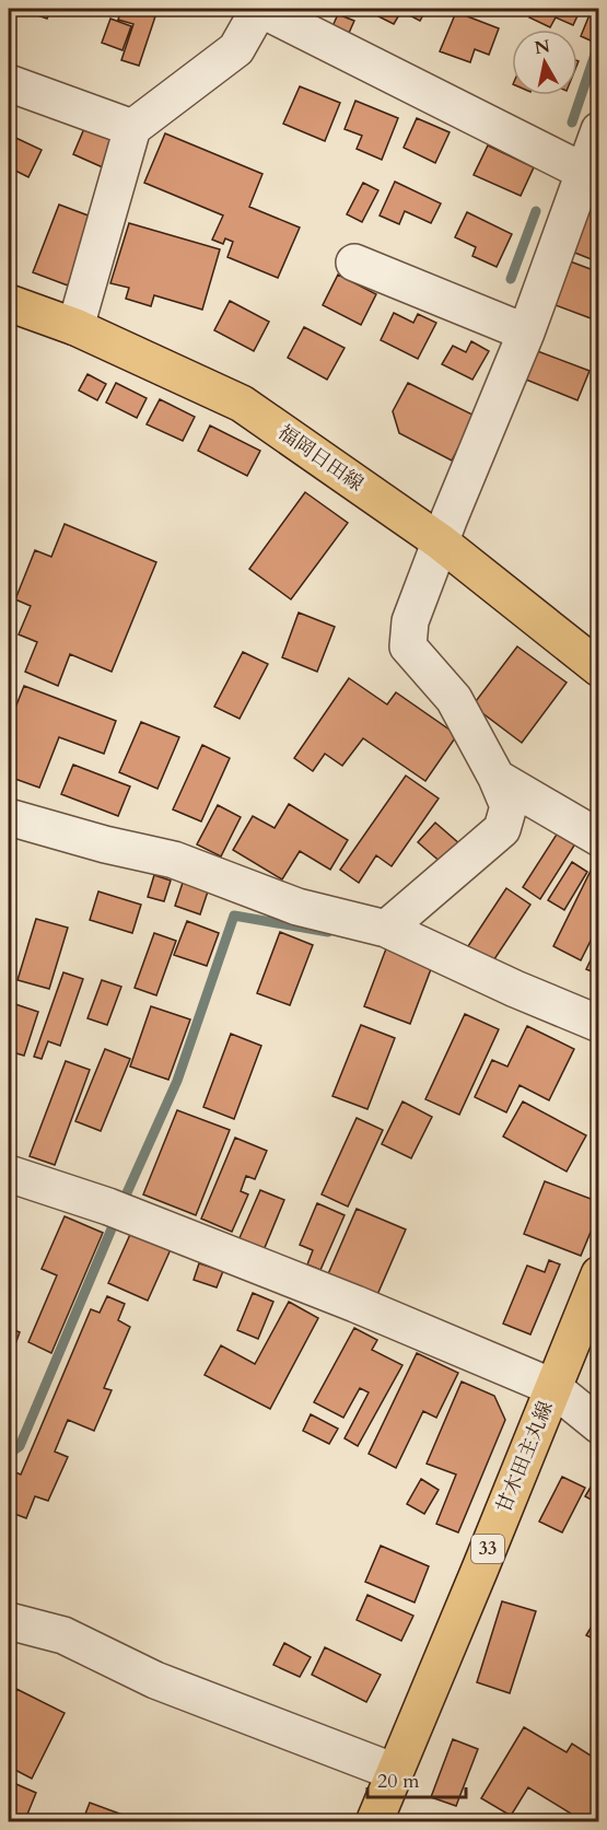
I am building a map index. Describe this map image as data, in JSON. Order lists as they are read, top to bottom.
{
  "streets": {
    "main road": ["福岡日田線", "甘木田主丸線", "33"]
  },
  "scale_bar": "20 m",
  "north": "top"
}
